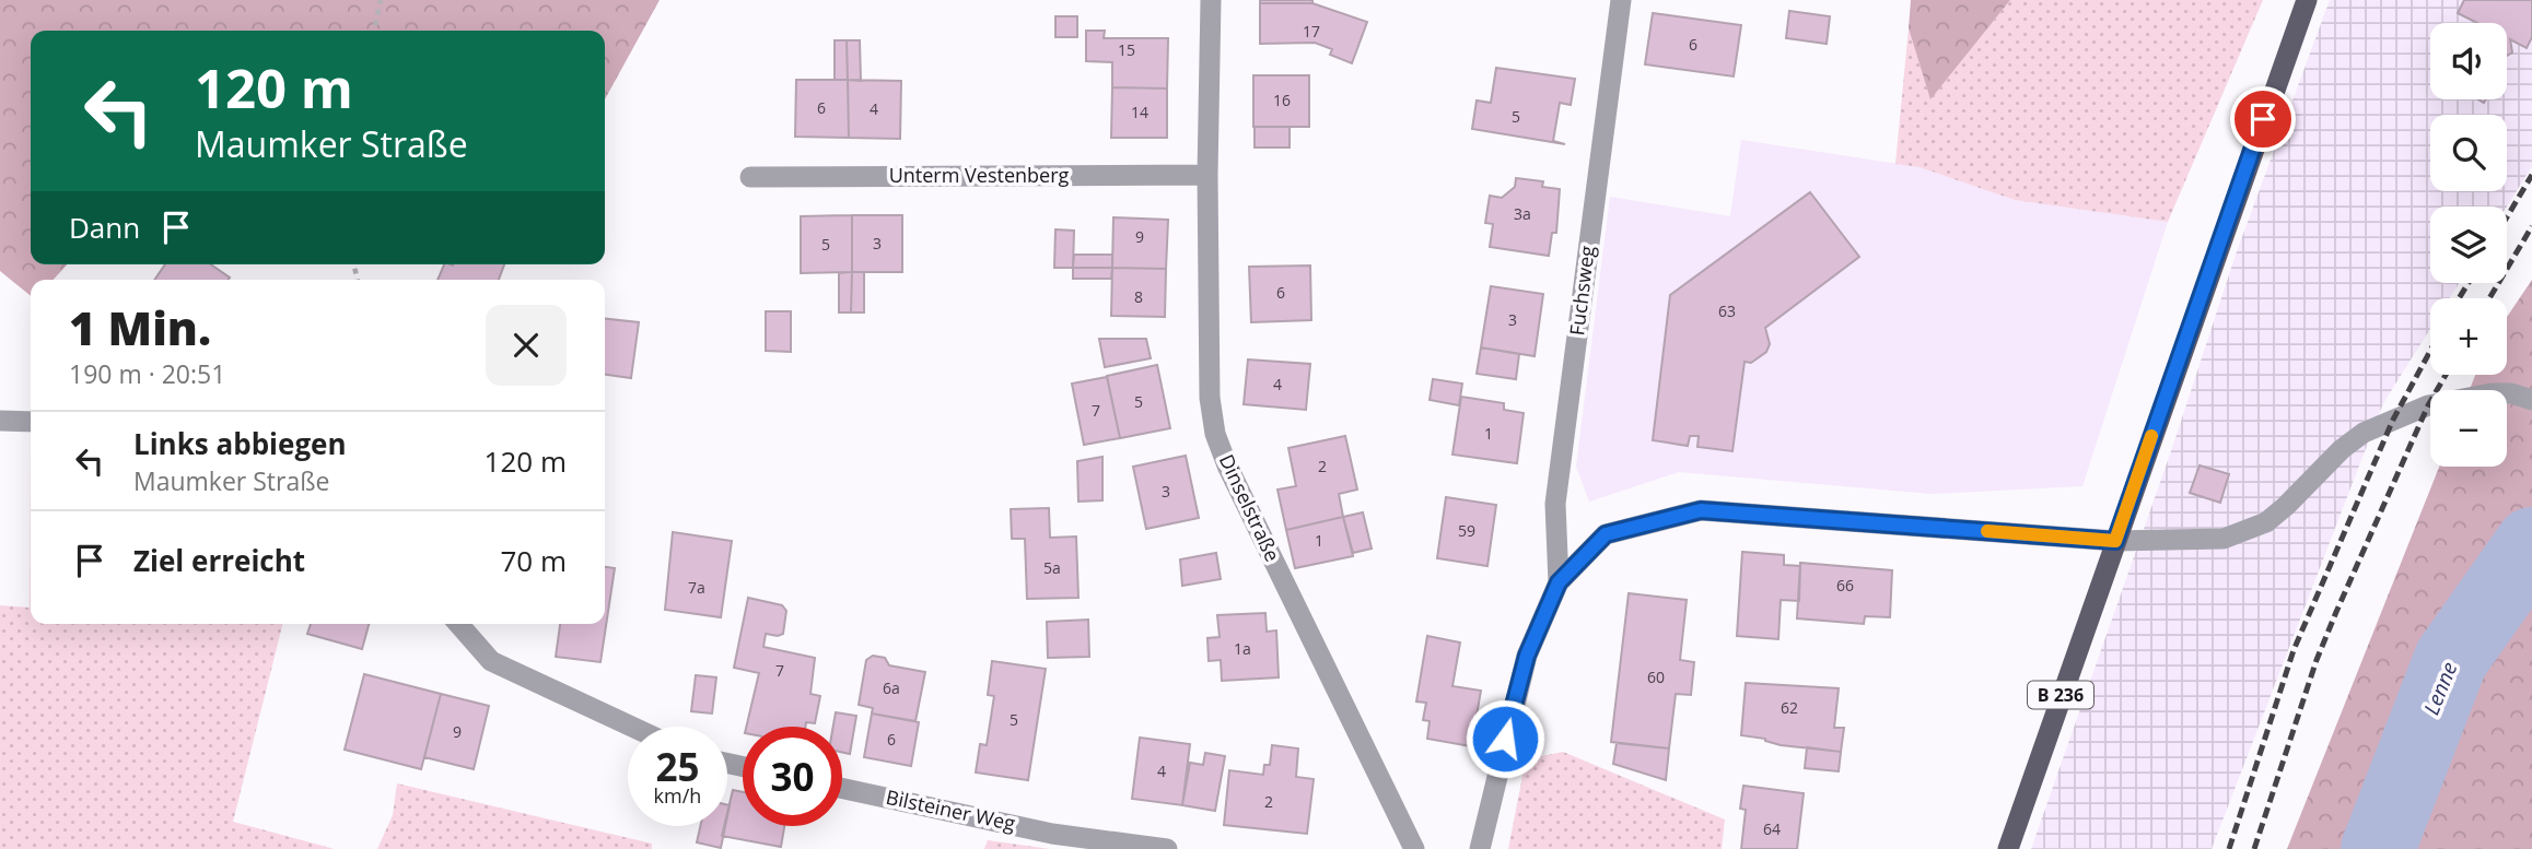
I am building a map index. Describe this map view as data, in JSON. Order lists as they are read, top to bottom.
{
  "streets": {
    "main road": ["B 236"],
    "street": [
      "Unterm Vestenberg",
      "Fuchsweg",
      "Dinselstraße",
      "Bilsteiner Weg"
    ]
  },
  "crossings": [
    ["Unterm Vestenberg", "Dinselstraße"]
  ],
  "water": ["Lenne"],
  "house_numbers": [
    "17",
    "6",
    "15",
    "16",
    "6",
    "4",
    "14",
    "5",
    "3a",
    "9",
    "3",
    "5",
    "6",
    "8",
    "63",
    "3",
    "4",
    "5",
    "7",
    "1",
    "2",
    "3",
    "59",
    "1",
    "5a",
    "66",
    "7a",
    "1a",
    "7",
    "60",
    "6a",
    "62",
    "5",
    "9",
    "6",
    "4",
    "2",
    "64"
  ],
  "page": {
    "map_buttons": ["+", "−"],
    "turn": ["120 m", "Maumker Straße"],
    "then": "Dann",
    "heading": ["1 Min.", "190 m · 20:51"],
    "list": [
      {
        "name": "Links abbiegen",
        "note": "Maumker Straße",
        "value": "120 m"
      },
      {
        "name": "Ziel erreicht",
        "value": "70 m"
      }
    ],
    "speed": "25 km/h",
    "limit": "30"
  }
}
